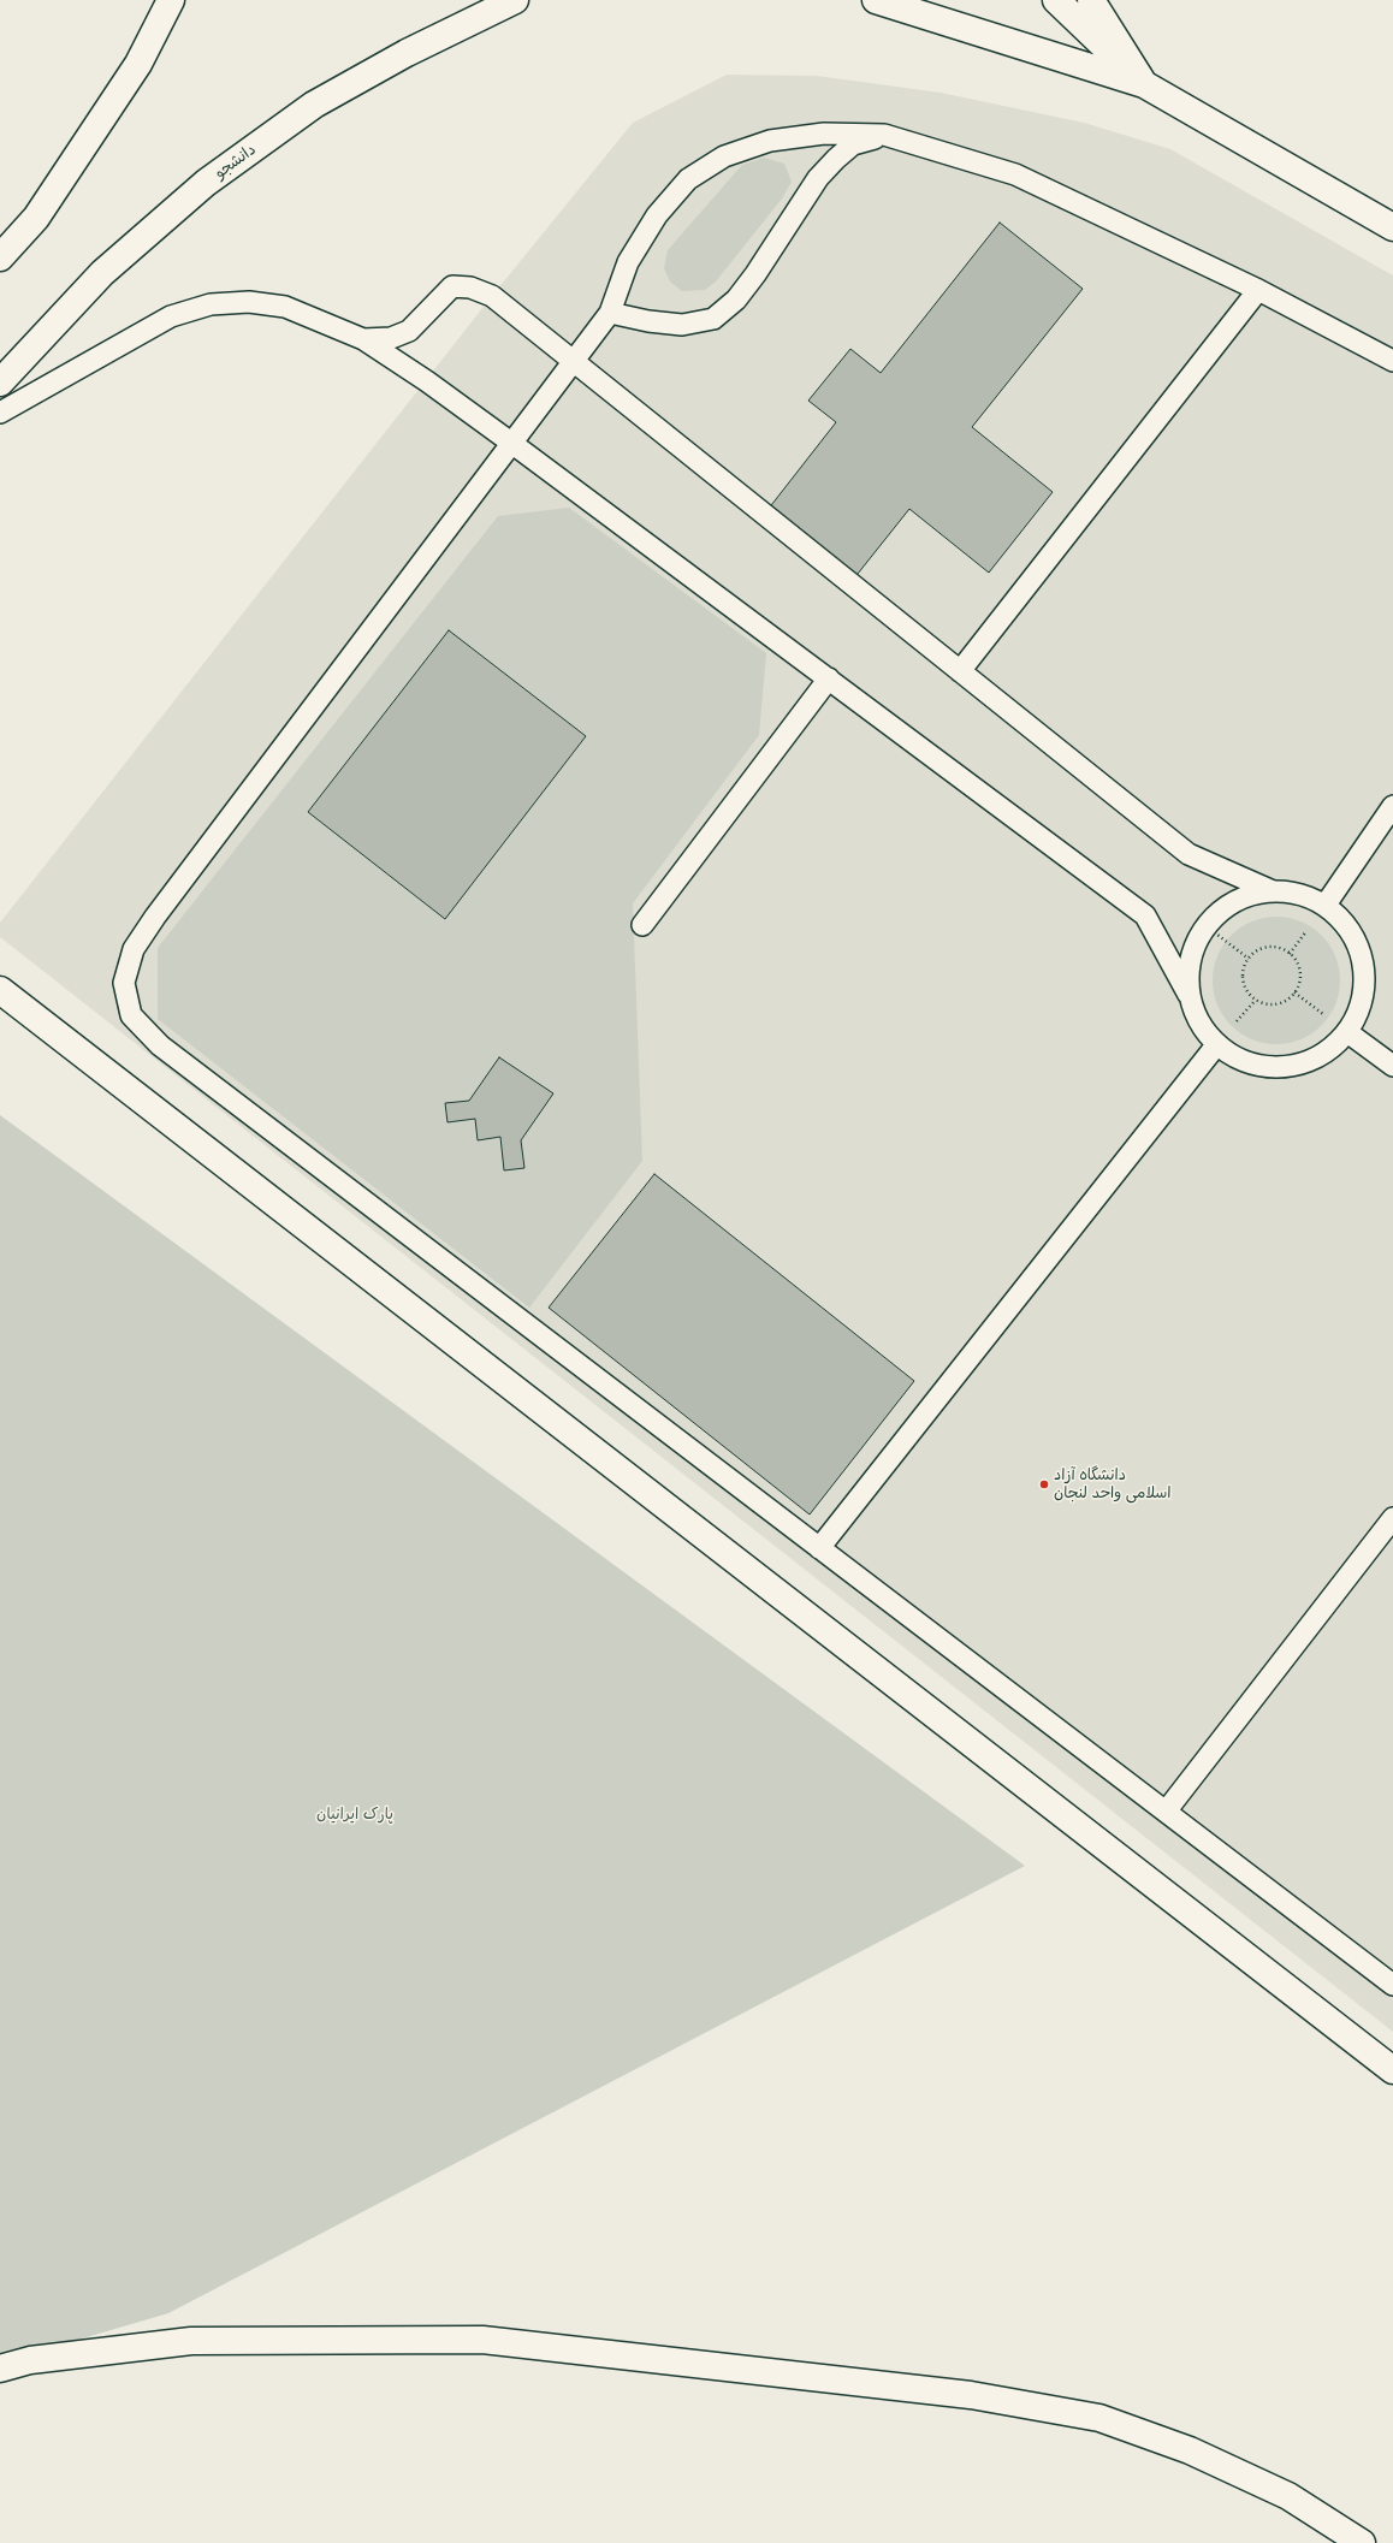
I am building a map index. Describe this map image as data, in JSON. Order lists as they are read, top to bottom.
{
  "streets": {
    "street": ["دانشجو"]
  },
  "parks": ["پارک ایرانیان"],
  "places": ["دانشگاه آزاد اسلامی واحد لنجان"]
}
